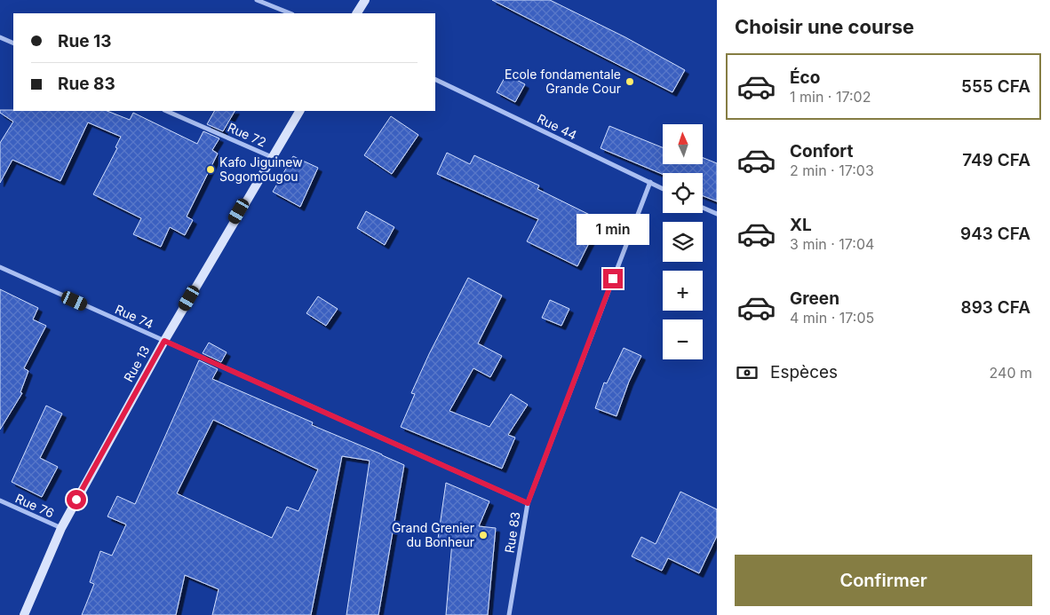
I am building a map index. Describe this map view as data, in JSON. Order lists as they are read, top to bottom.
{
  "streets": {
    "street": [
      "Rue 44",
      "Rue 72",
      "Rue 74",
      "Rue 13",
      "Rue 76",
      "Rue 83"
    ]
  },
  "crossings": [
    ["Rue 44", "Rue 83"],
    ["Rue 72", "Rue 13"],
    ["Rue 74", "Rue 13"],
    ["Rue 74", "Rue 83"],
    ["Rue 13", "Rue 76"]
  ],
  "places": ["Ecole fondamentale Grande Cour", "Kafo Jiguinew Sogomougou", "Grand Grenier du Bonheur"],
  "north": "top",
  "page": {
    "heading": "Choisir une course",
    "banner": ["Rue 13", "Rue 83"],
    "list": [
      {
        "name": "Éco",
        "note": "1 min · 17:02",
        "value": "555 CFA"
      },
      {
        "name": "Confort",
        "note": "2 min · 17:03",
        "value": "749 CFA"
      },
      {
        "name": "XL",
        "note": "3 min · 17:04",
        "value": "943 CFA"
      },
      {
        "name": "Green",
        "note": "4 min · 17:05",
        "value": "893 CFA"
      }
    ],
    "map_buttons": ["+", "−"],
    "bubble": "1 min",
    "pay": ["Espèces", "240 m"],
    "buttons": "Confirmer"
  }
}
